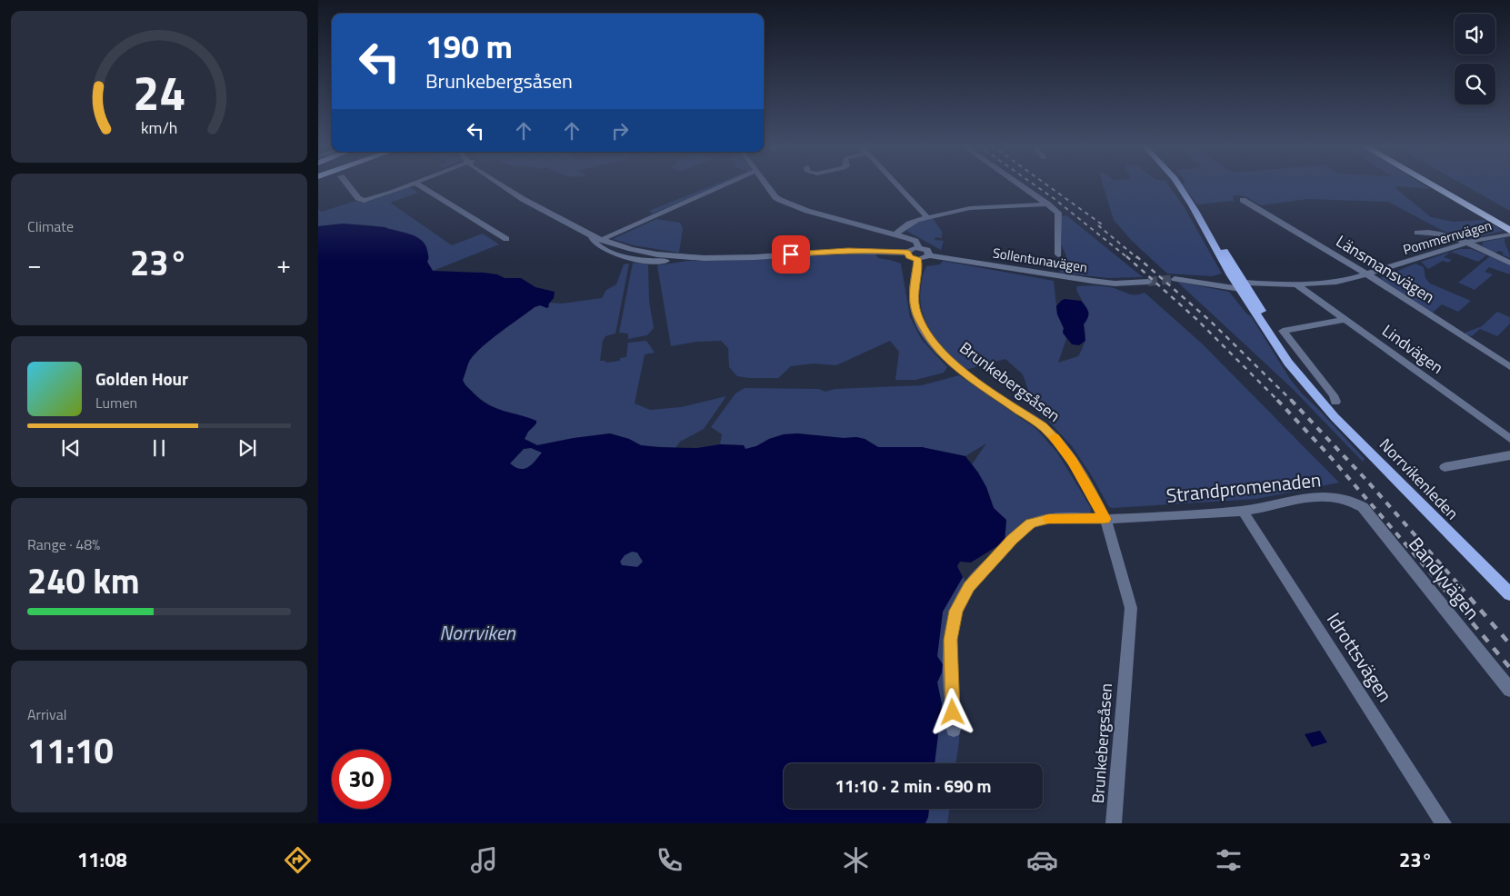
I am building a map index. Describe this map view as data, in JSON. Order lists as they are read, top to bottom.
{
  "streets": {
    "main road": ["Norrvikenleden"],
    "street": [
      "Pommernvägen",
      "Sollentunavägen",
      "Länsmansvägen",
      "Lindvägen",
      "Brunkebergsåsen",
      "Strandpromenaden",
      "Bandyvägen",
      "Idrottsvägen"
    ]
  },
  "crossings": [
    ["Pommernvägen", "Länsmansvägen"],
    ["Pommernvägen", "Lindvägen"],
    ["Pommernvägen", "Norrvikenleden"],
    ["Sollentunavägen", "Brunkebergsåsen"],
    ["Brunkebergsåsen", "Strandpromenaden"],
    ["Strandpromenaden", "Bandyvägen"],
    ["Strandpromenaden", "Idrottsvägen"]
  ],
  "water": ["Norrviken"],
  "page": {
    "turn": ["190 m", "Brunkebergsåsen"],
    "tile": [
      "Climate",
      ["Range · 48%", "240 km"],
      ["Arrival", "11:10"]
    ],
    "heat": ["−", "23°", "+"],
    "song": ["Golden Hour", "Lumen"],
    "limit": "30",
    "trip": "11:10 · 2 min · 690 m",
    "tabs": ["11:08", "23°"],
    "gauge": ["24", "km/h"]
  }
}
